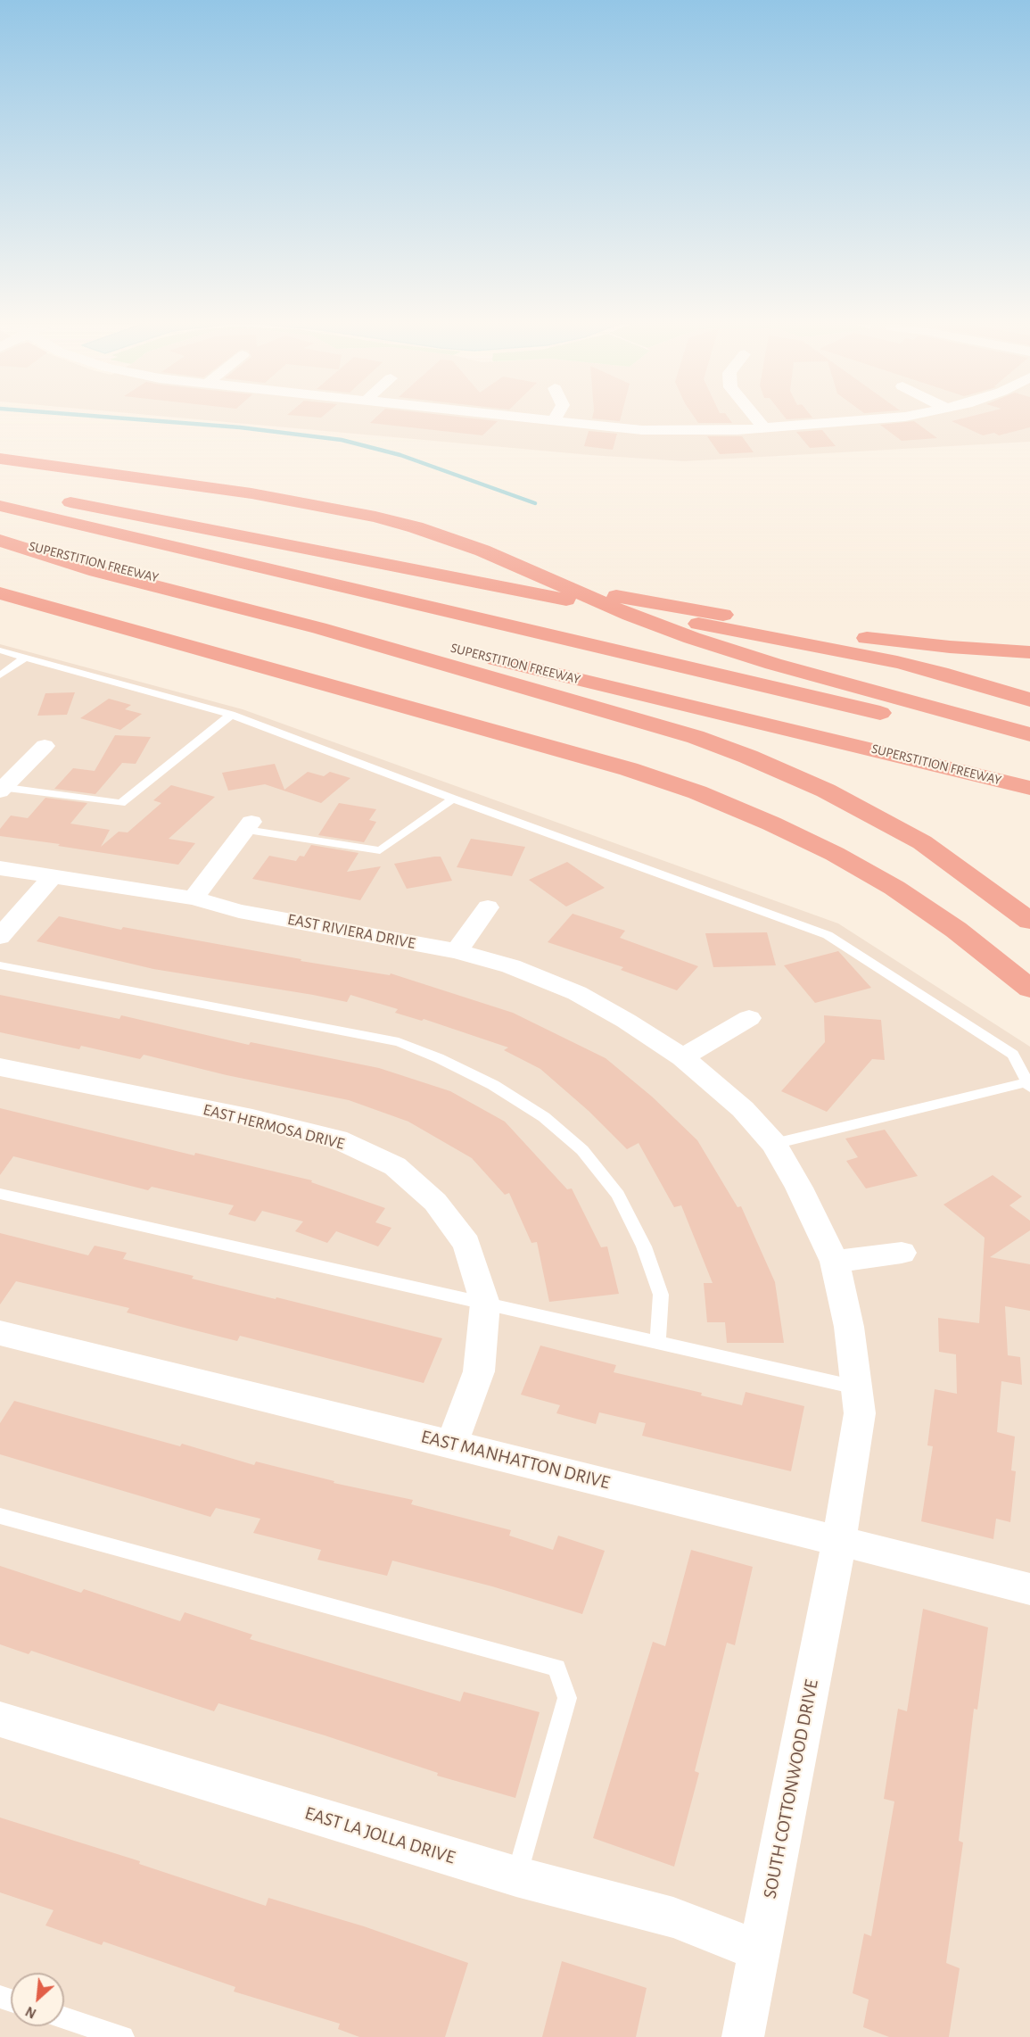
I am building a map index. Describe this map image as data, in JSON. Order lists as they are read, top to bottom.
{
  "streets": {
    "highway": ["SUPERSTITION FREEWAY"],
    "street": [
      "EAST RIVIERA DRIVE",
      "EAST HERMOSA DRIVE",
      "EAST MANHATTON DRIVE",
      "SOUTH COTTONWOOD DRIVE",
      "EAST LA JOLLA DRIVE"
    ]
  },
  "crossings": [
    ["EAST RIVIERA DRIVE", "EAST MANHATTON DRIVE"],
    ["EAST RIVIERA DRIVE", "SOUTH COTTONWOOD DRIVE"],
    ["EAST HERMOSA DRIVE", "EAST MANHATTON DRIVE"],
    ["EAST MANHATTON DRIVE", "SOUTH COTTONWOOD DRIVE"],
    ["SOUTH COTTONWOOD DRIVE", "EAST LA JOLLA DRIVE"]
  ],
  "north": "bottom left"
}
